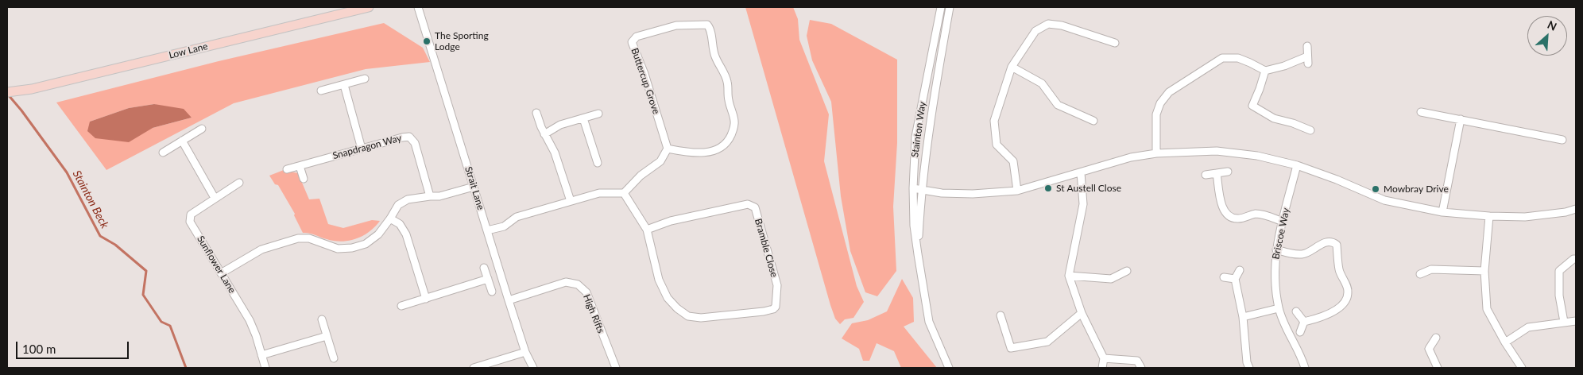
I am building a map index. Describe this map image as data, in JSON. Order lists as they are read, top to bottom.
{
  "streets": {
    "main road": ["Low Lane"],
    "street": [
      "Buttercup Grove",
      "Stainton Way",
      "Snapdragon Way",
      "Strait Lane",
      "Briscoe Way",
      "Bramble Close",
      "Sunflower Lane",
      "High Rifts"
    ]
  },
  "crossings": [
    ["Strait Lane", "High Rifts"]
  ],
  "water": ["Stainton Beck"],
  "places": ["The Sporting Lodge", "St Austell Close", "Mowbray Drive"],
  "scale_bar": "100 m",
  "north": "top right"
}
